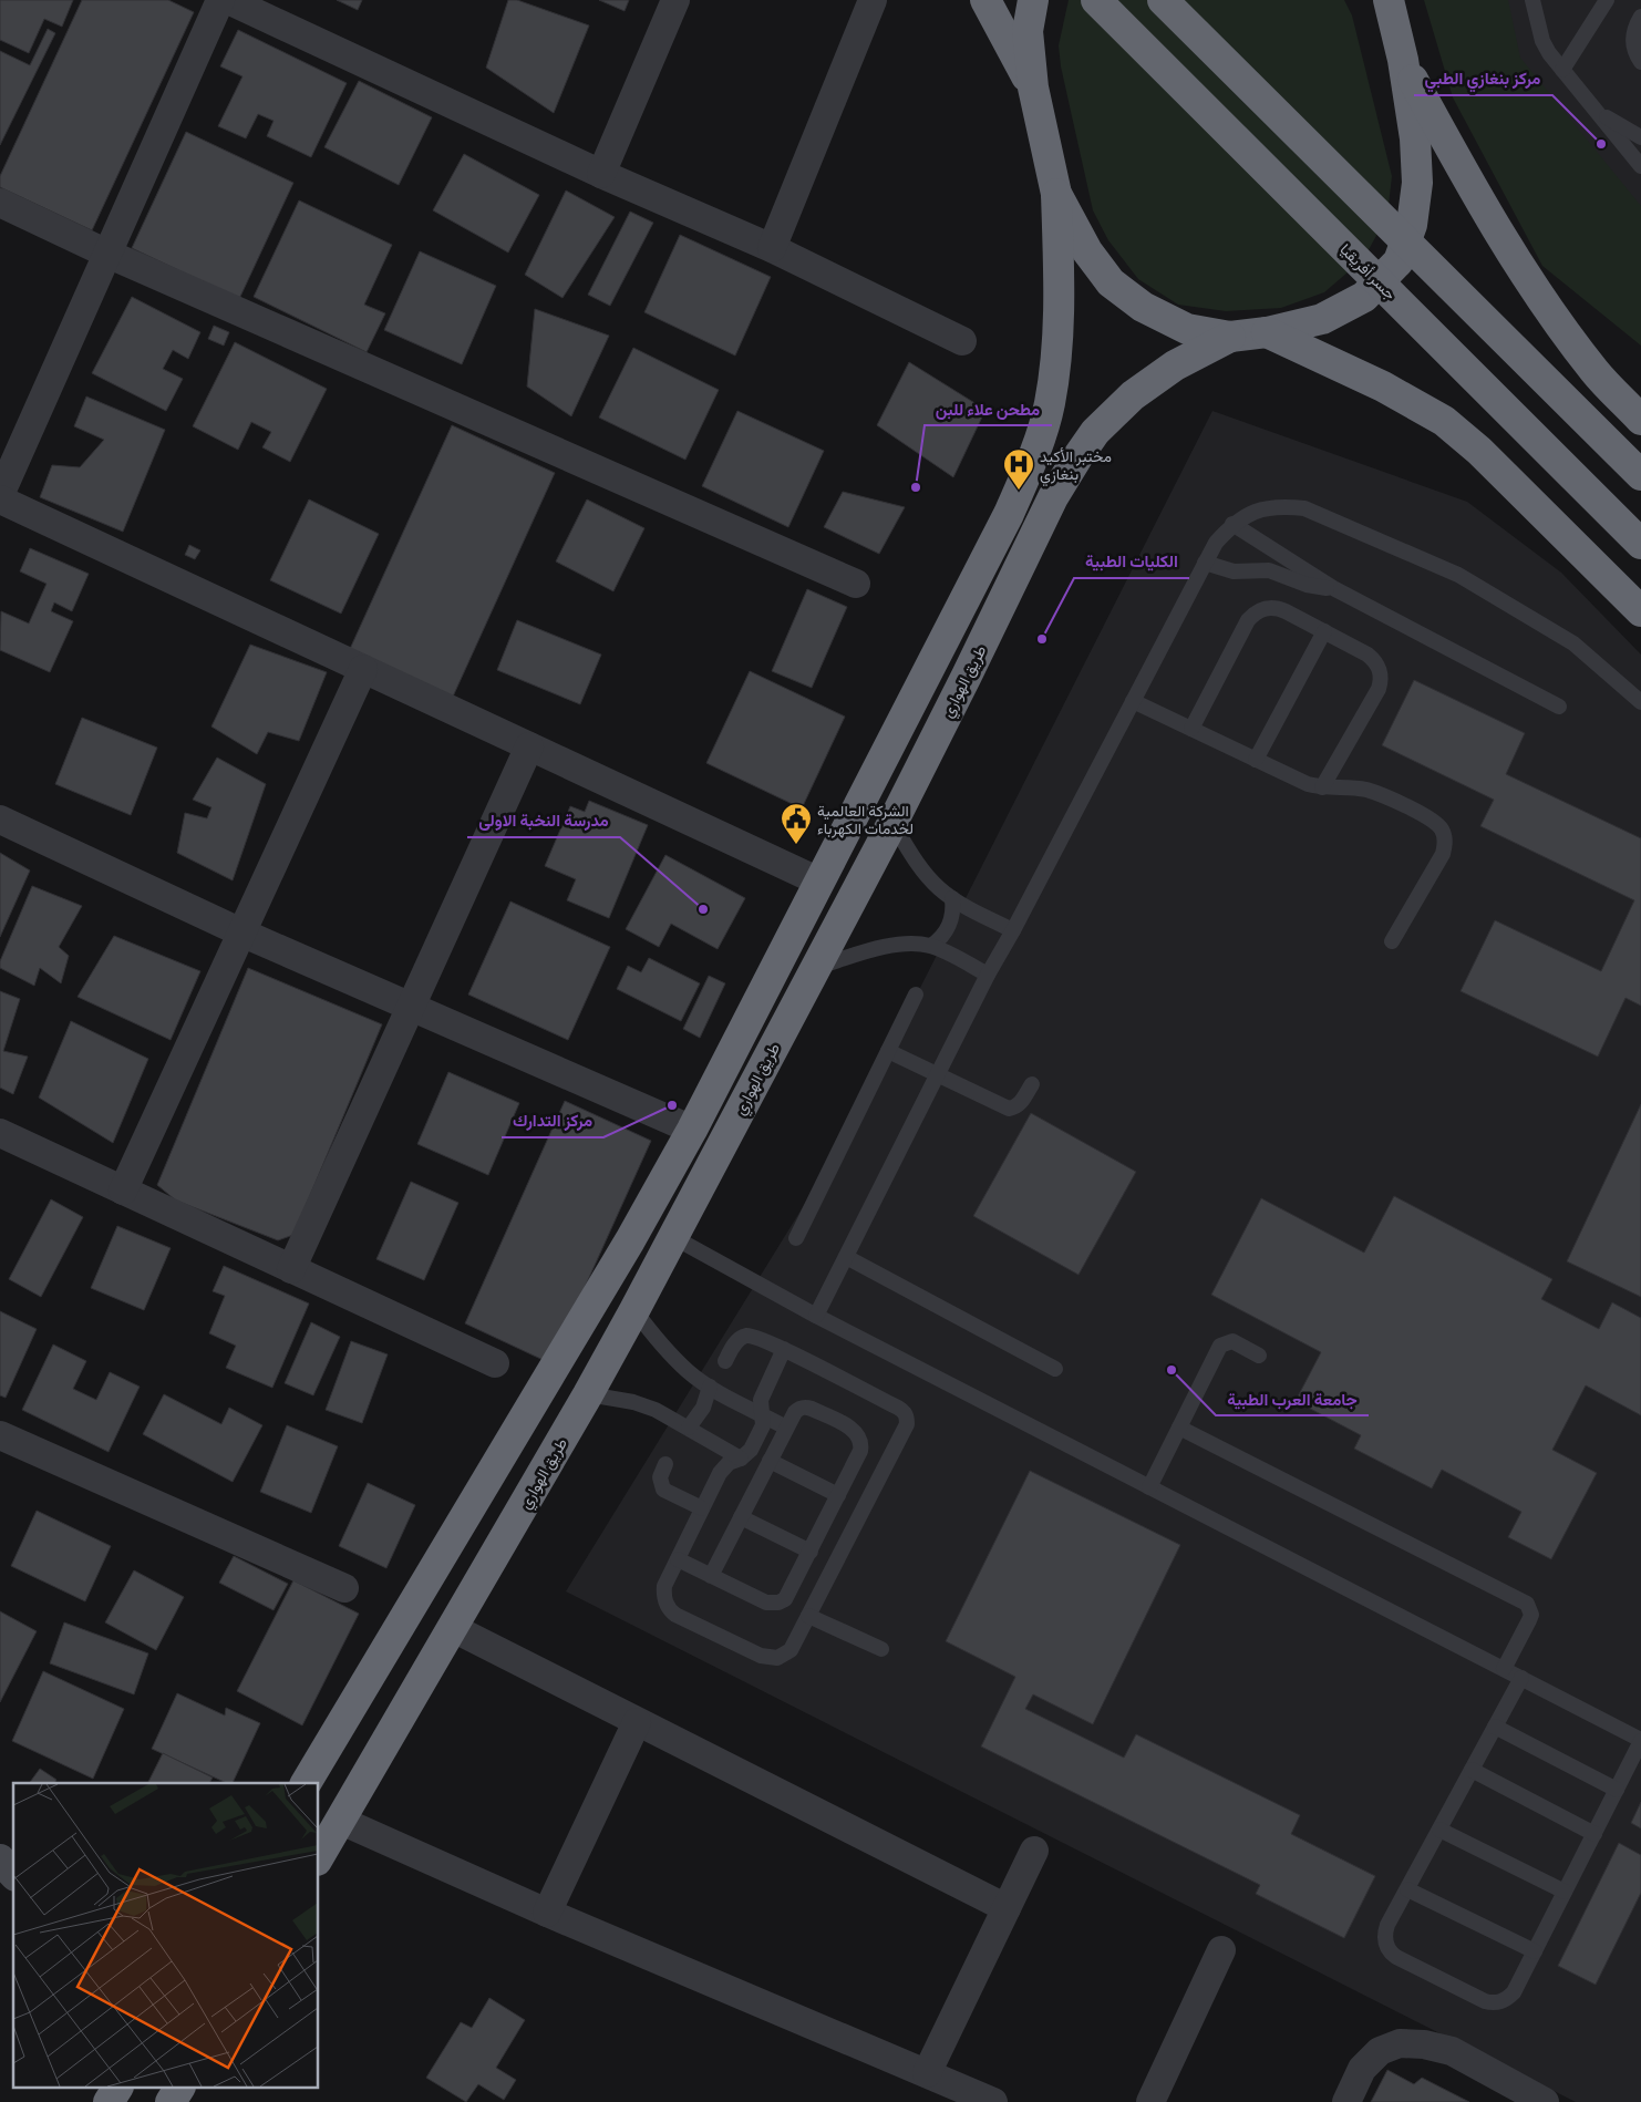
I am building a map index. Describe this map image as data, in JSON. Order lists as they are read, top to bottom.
{
  "streets": {
    "highway": ["جسر أفريقيا", "طريق الهواري"]
  },
  "places": {
    "other": [
      "مركز بنغازي الطبي",
      "مطحن علاء للبن",
      "الكليات الطبية",
      "مدرسة النخبة الاولى",
      "مركز التدارك",
      "جامعة العرب الطبية"
    ],
    "hospital": ["مختبر الأكيد بنغازي"],
    "public building": ["الشركة العالمية لخدمات الكهرباء"]
  }
}
